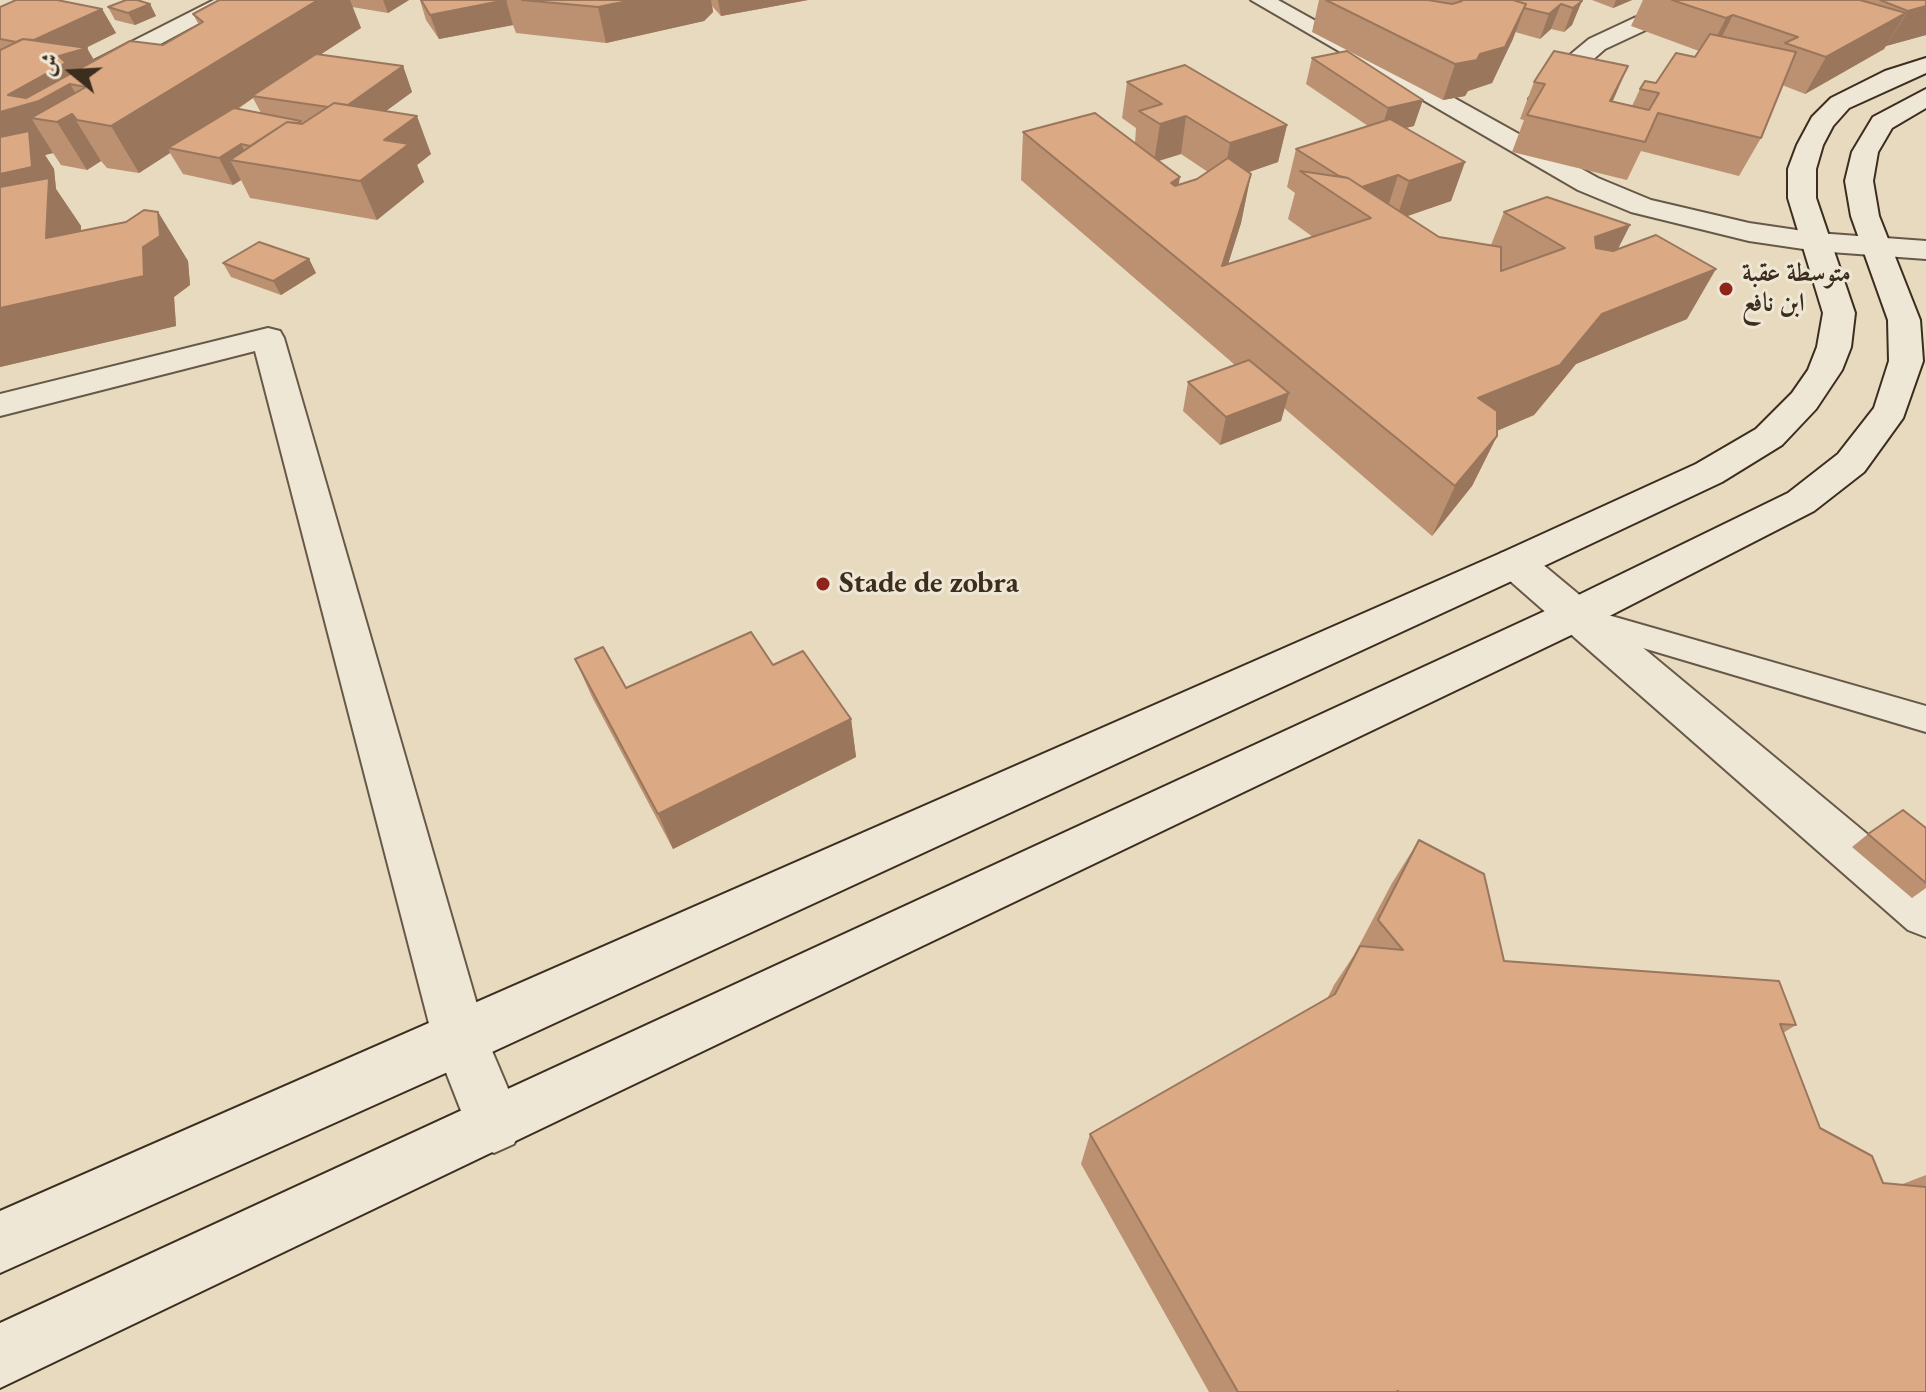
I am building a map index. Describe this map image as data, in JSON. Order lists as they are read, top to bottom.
{
  "places": ["متوسطة عقبة ابن نافع", "Stade de zobra"],
  "north": "left"
}
